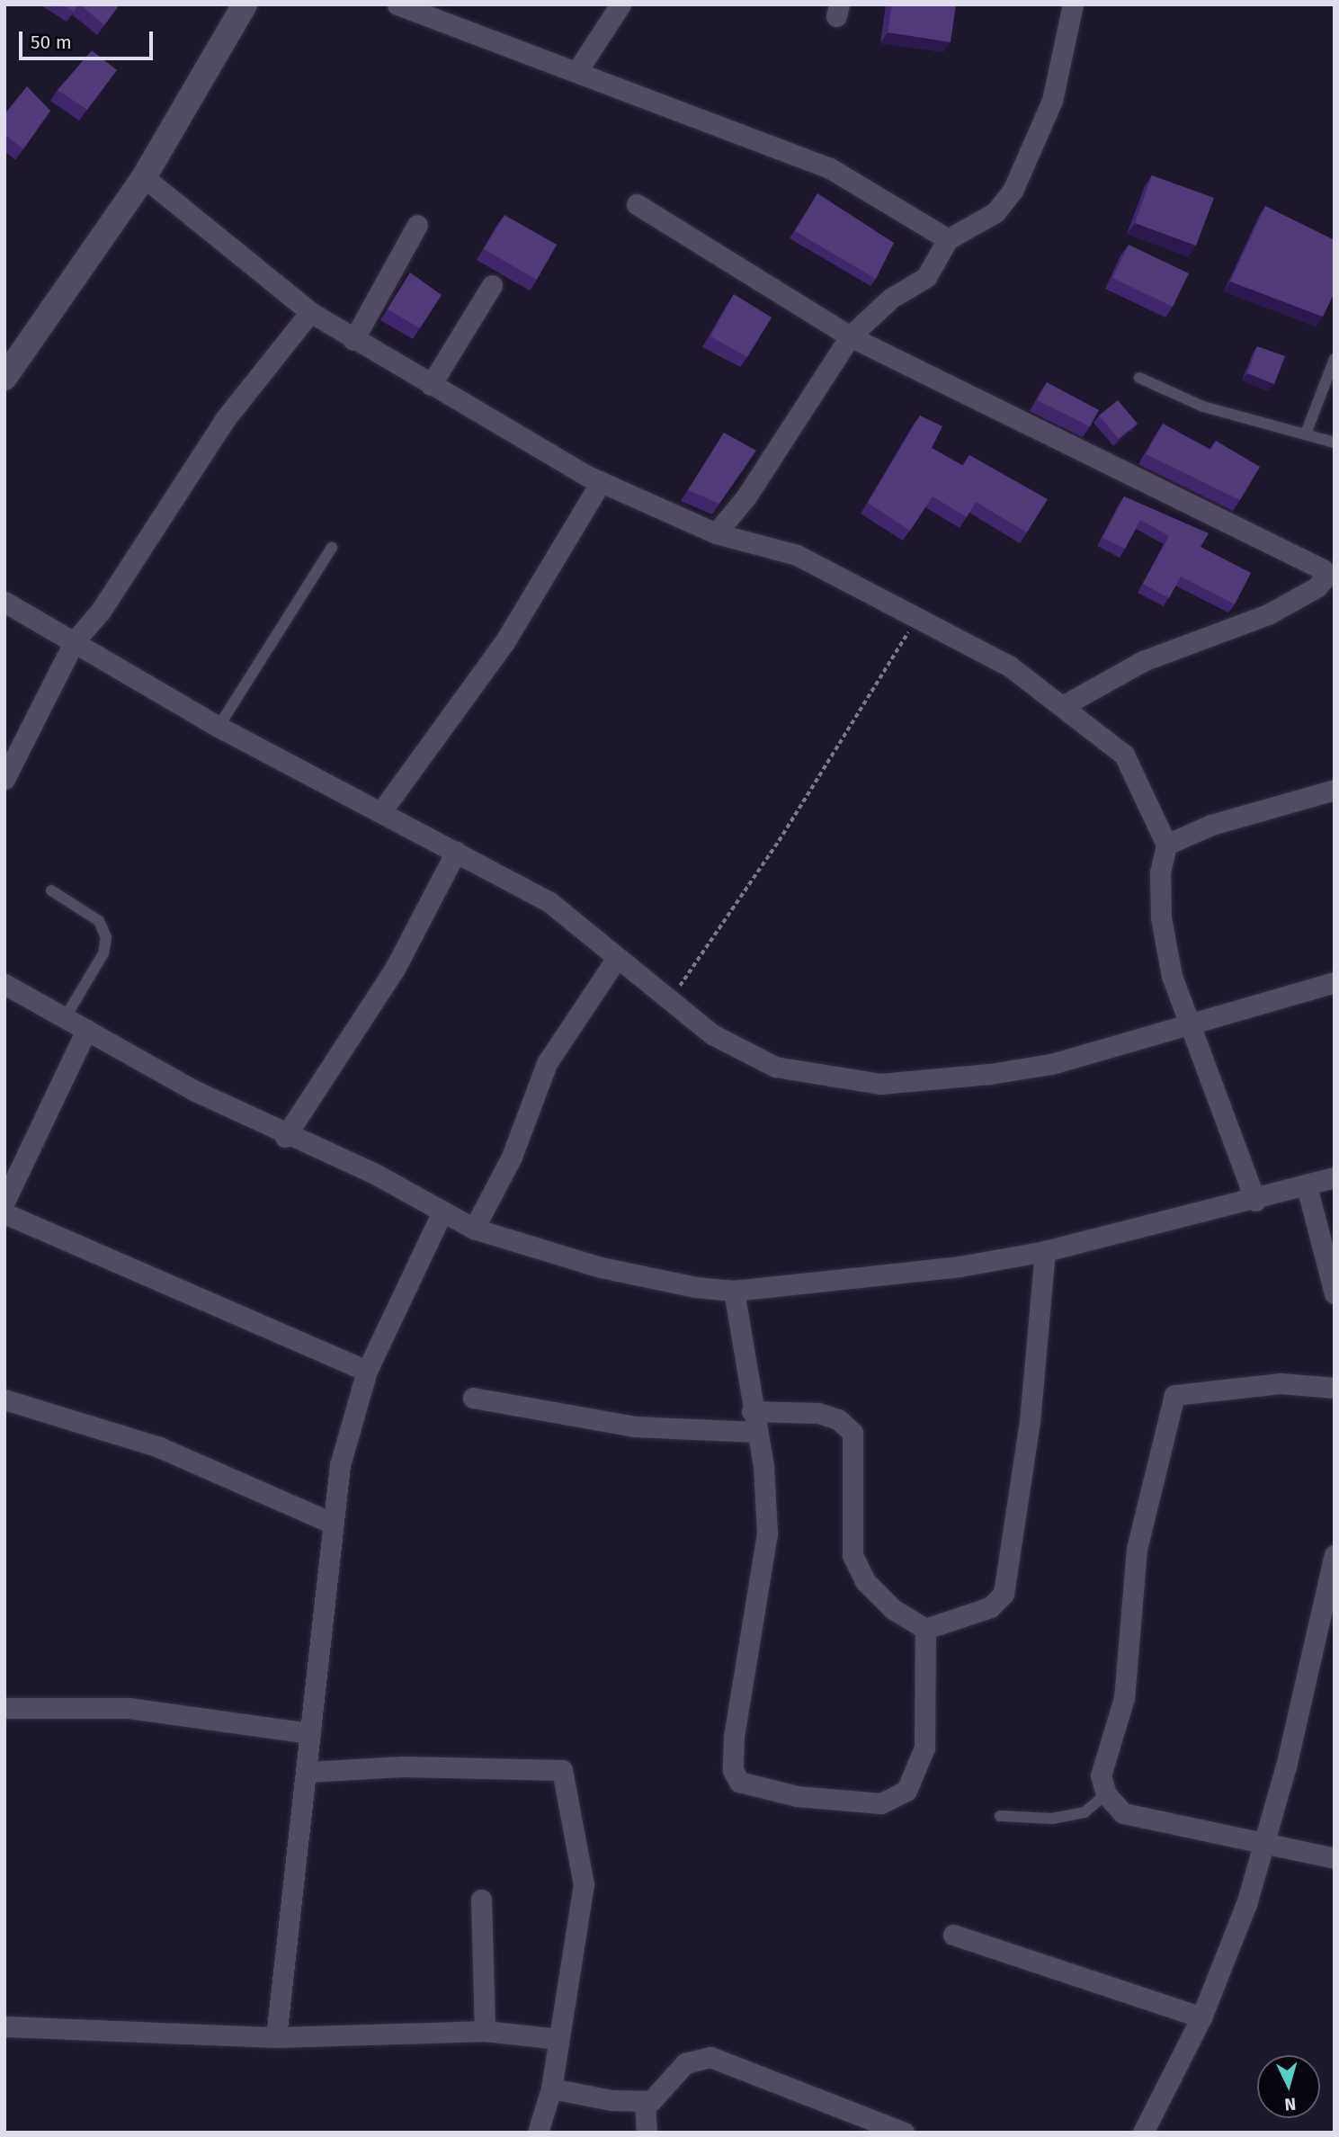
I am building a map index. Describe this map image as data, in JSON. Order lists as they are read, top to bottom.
{
  "scale_bar": "50 m",
  "north": "bottom"
}
